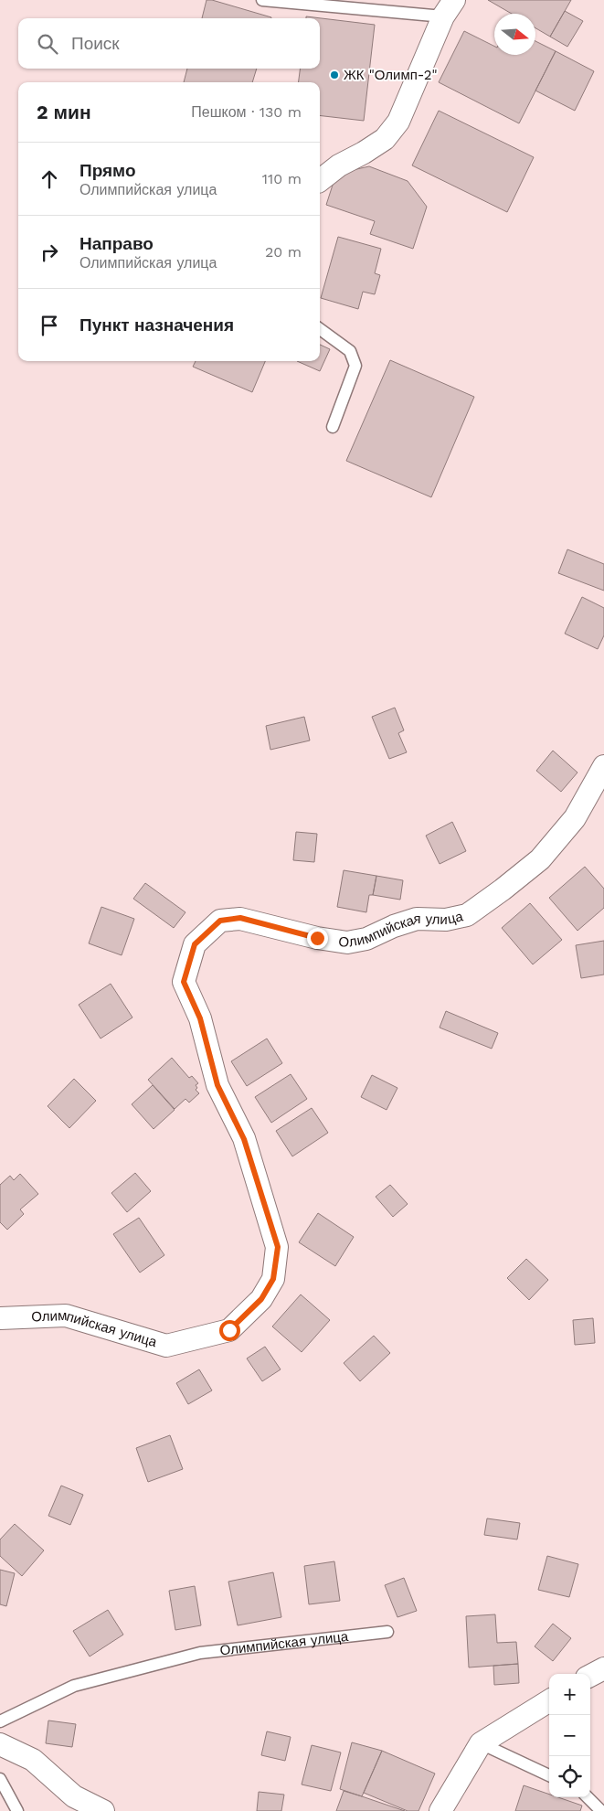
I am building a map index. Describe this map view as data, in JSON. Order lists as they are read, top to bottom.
{
  "streets": {
    "street": ["Олимпийская улица"]
  },
  "places": ["ЖК \"Олимп-2\""],
  "north": "right",
  "page": {
    "search": "Поиск",
    "heading": ["2 мин", "Пешком · 130 m"],
    "list": [
      ["Прямо", "Олимпийская улица", "110 m"],
      ["Направо", "Олимпийская улица", "20 m"],
      "Пункт назначения"
    ],
    "map_buttons": ["+", "−"]
  }
}
